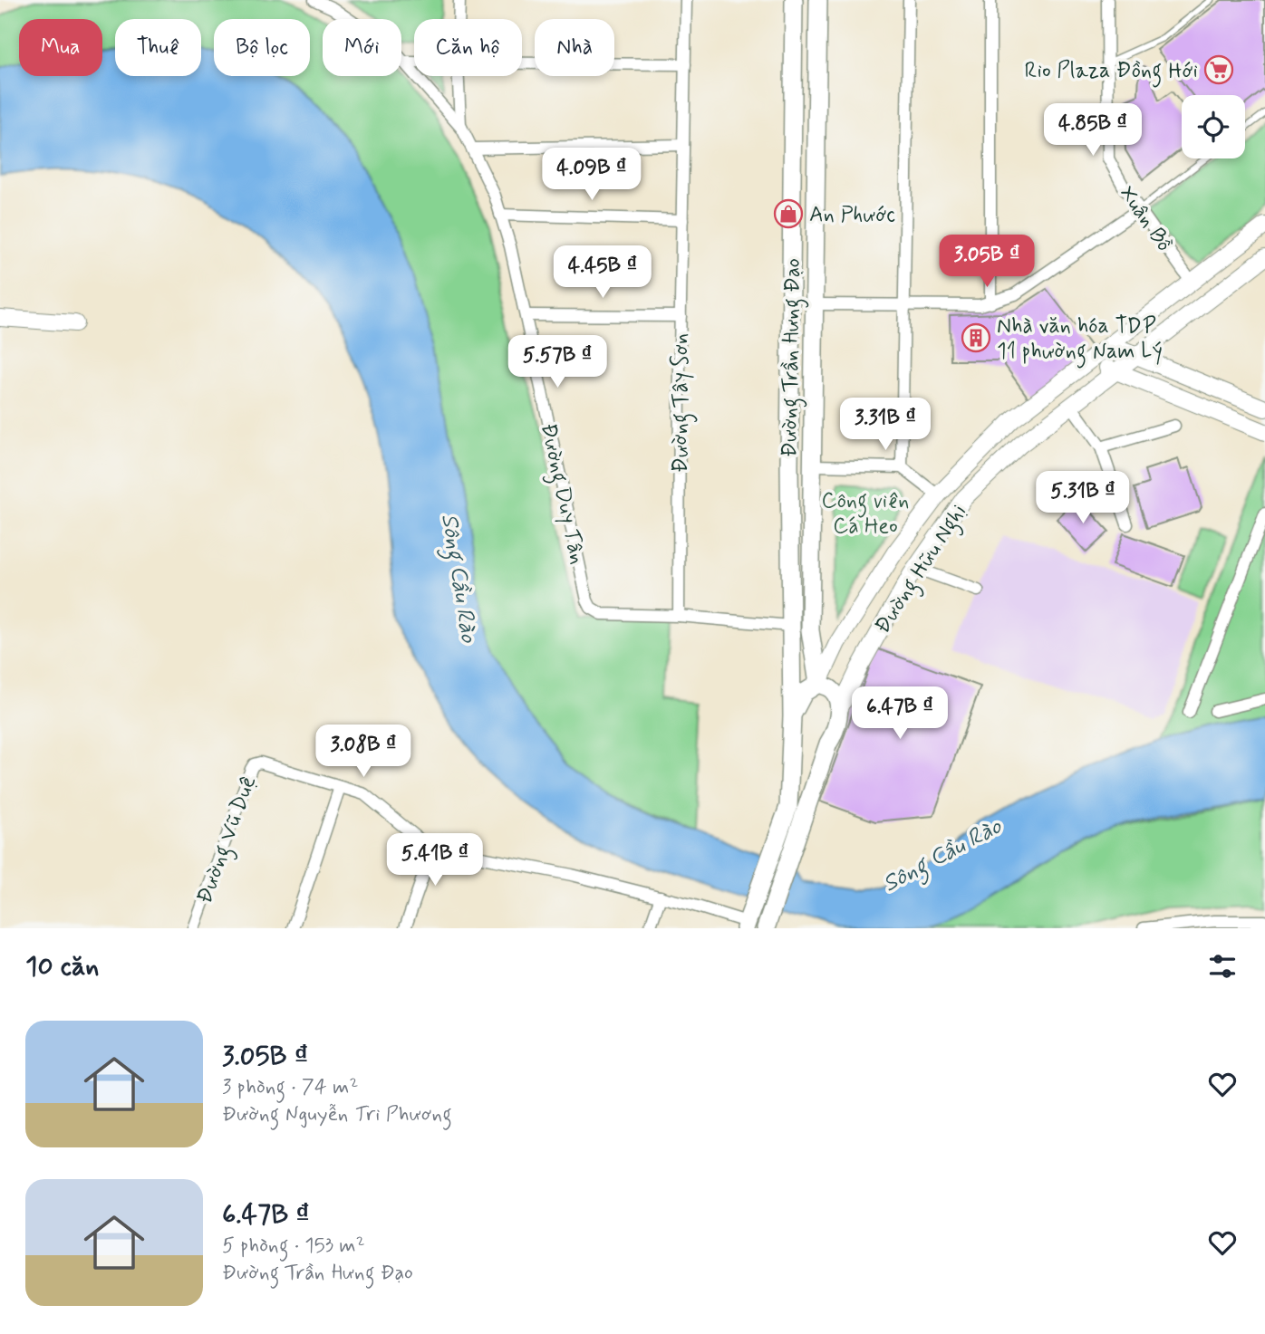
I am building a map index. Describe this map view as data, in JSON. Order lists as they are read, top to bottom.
{
  "streets": {
    "main road": ["Đường Trần Hưng Đạo", "Đường Hữu Nghị"],
    "street": [
      "Xuân Bồ",
      "Đường Tây Sơn",
      "Đường Duy Tân",
      "Đường Vũ Duệ"
    ]
  },
  "crossings": [
    ["Xuân Bồ", "Đường Hữu Nghị"],
    ["Đường Trần Hưng Đạo", "Đường Duy Tân"],
    ["Đường Trần Hưng Đạo", "Đường Hữu Nghị"],
    ["Đường Tây Sơn", "Đường Duy Tân"]
  ],
  "water": ["Sông Cầu Rào"],
  "parks": ["Công viên Cá Heo"],
  "places": {
    "supermarket": ["Rio Plaza Đồng Hới"],
    "shop": ["An Phước"],
    "building": ["Nhà văn hóa TDP 11 phường Nam Lý"]
  },
  "page": {
    "chip": [
      "Mua",
      "Thuê",
      "Bộ lọc",
      "Mới",
      "Căn hộ",
      "Nhà"
    ],
    "price": [
      "4.85B ₫",
      "4.09B ₫",
      "3.05B ₫",
      "4.45B ₫",
      "5.57B ₫",
      "3.31B ₫",
      "5.31B ₫",
      "6.47B ₫",
      "3.08B ₫",
      "5.41B ₫"
    ],
    "heading": "10 căn",
    "list": [
      {
        "name": "3.05B ₫",
        "note": "3 phòng · 74 m² · Đường Nguyễn Tri Phương"
      },
      {
        "name": "6.47B ₫",
        "note": "5 phòng · 153 m² · Đường Trần Hưng Đạo"
      }
    ]
  }
}
